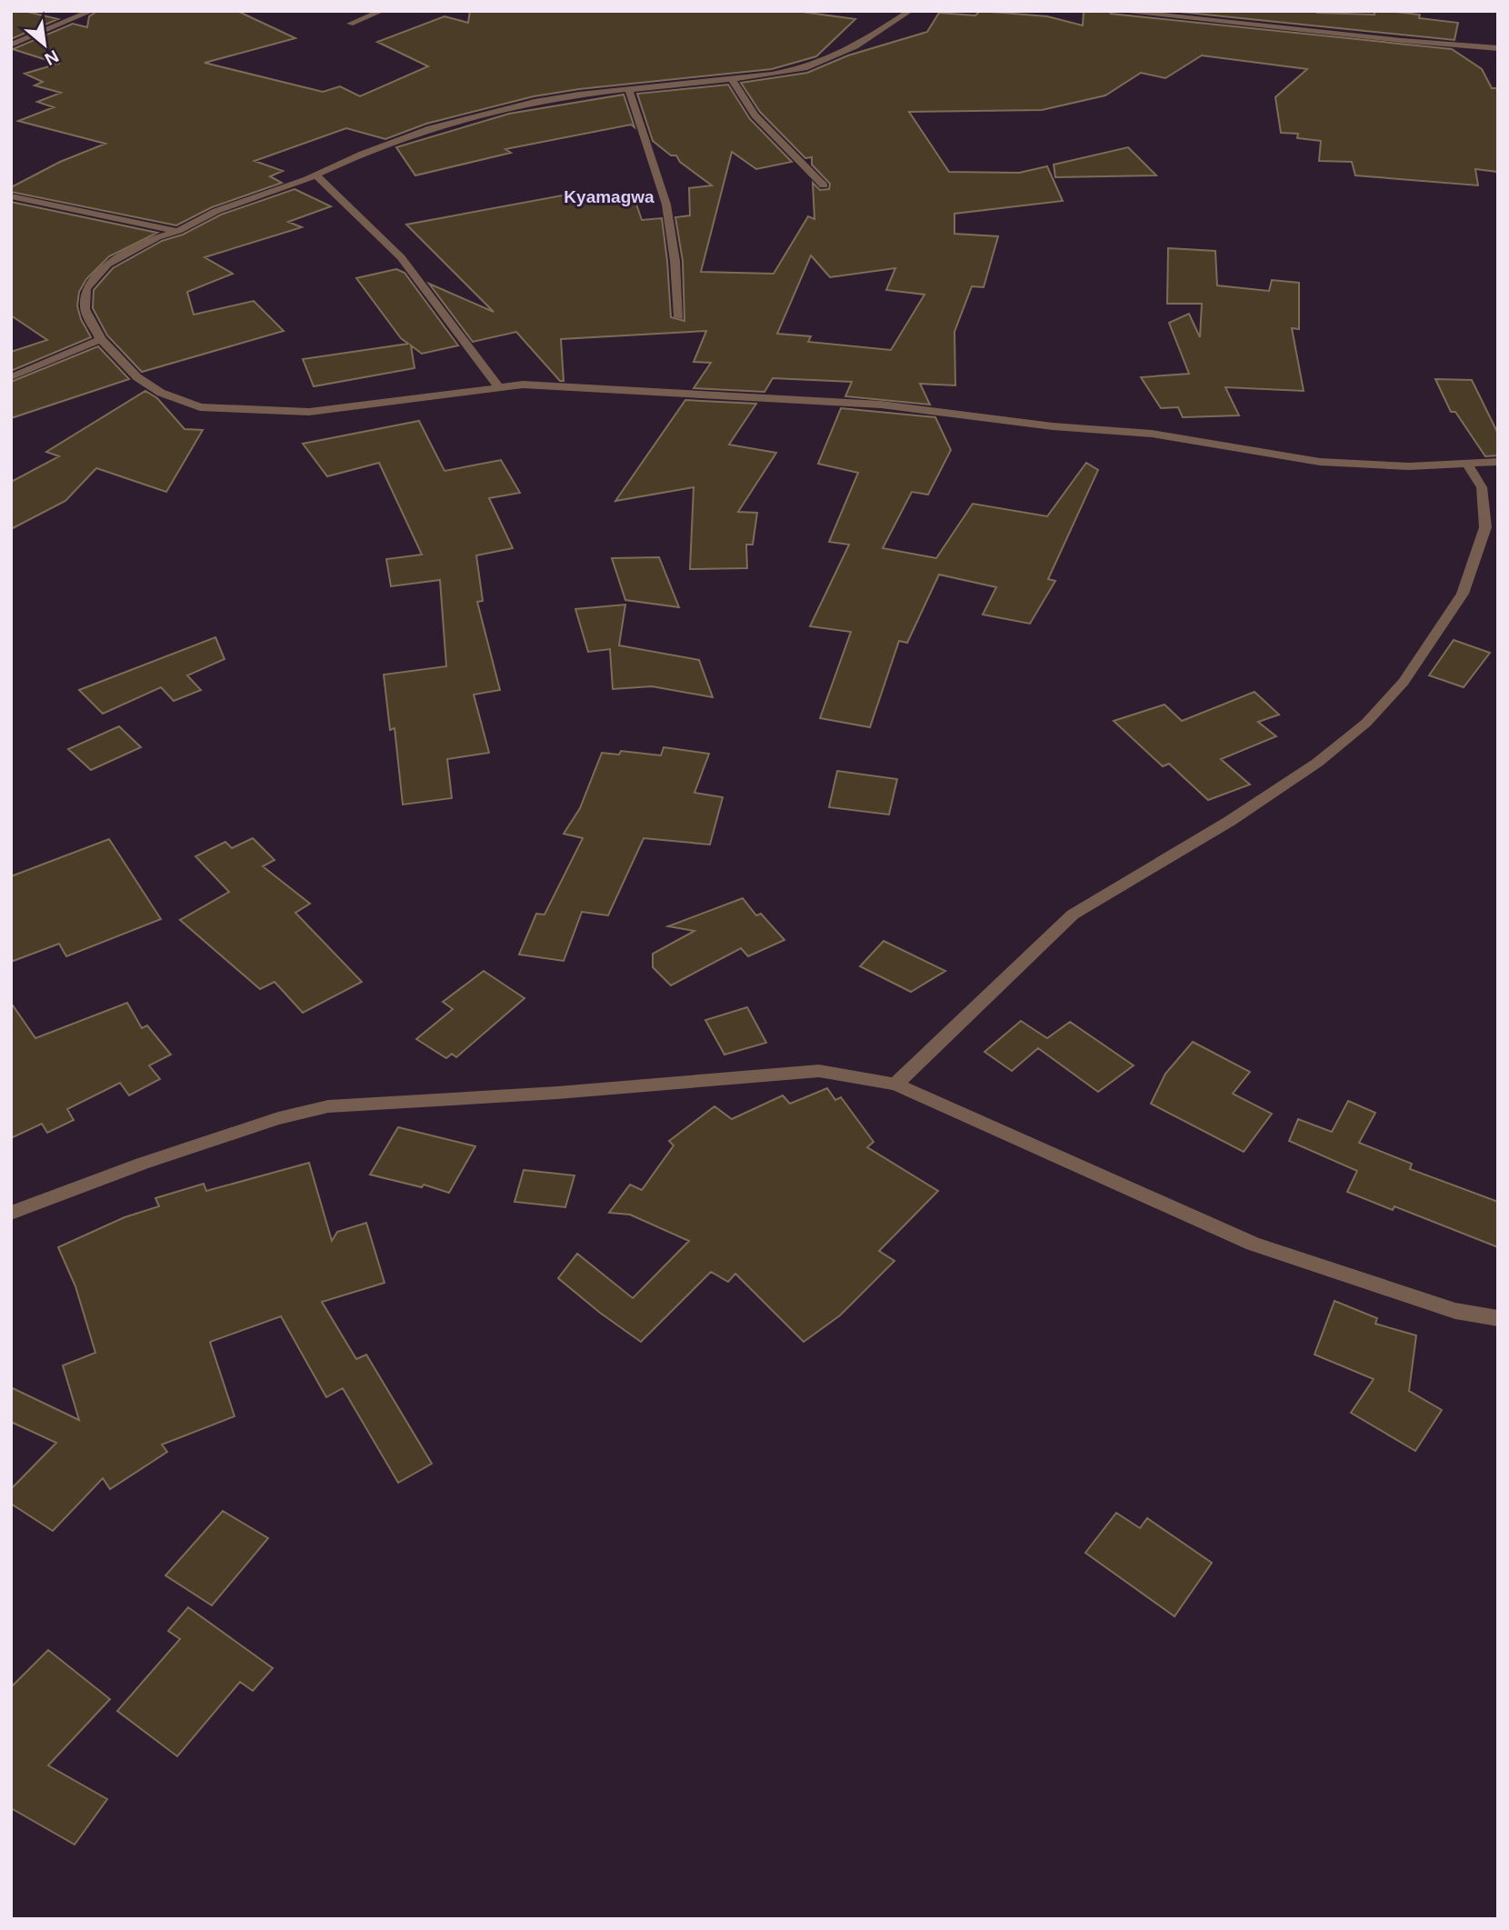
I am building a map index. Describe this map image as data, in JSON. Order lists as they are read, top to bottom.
{
  "districts": ["Kyamagwa"],
  "north": "bottom right"
}
